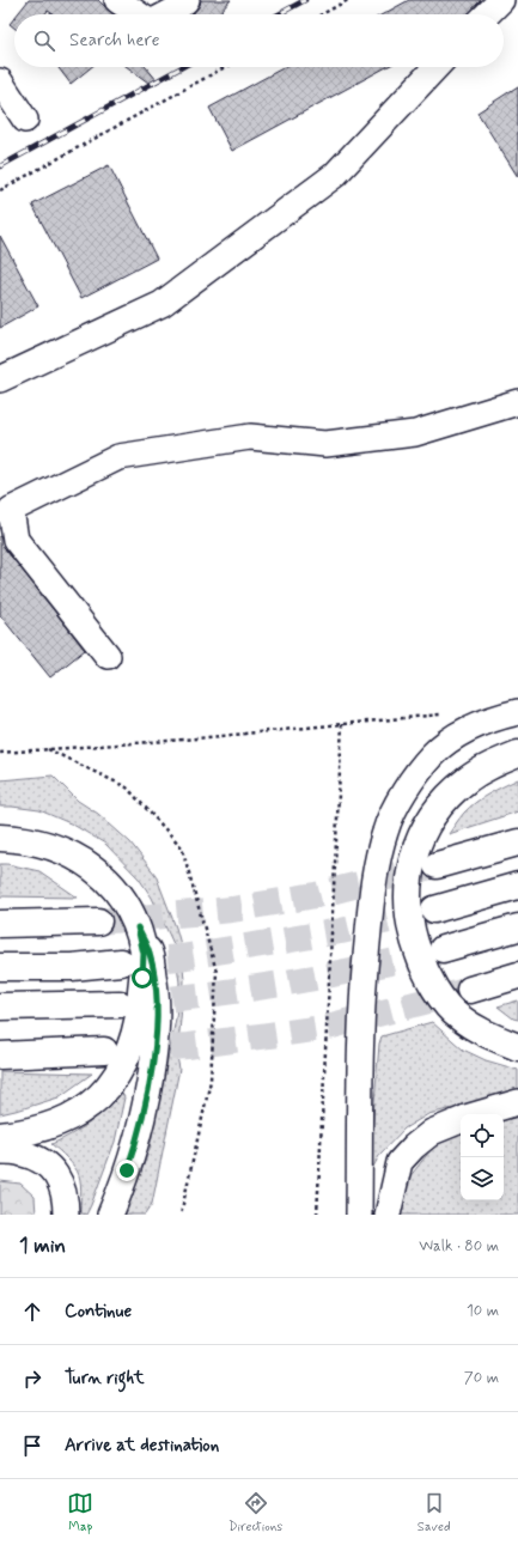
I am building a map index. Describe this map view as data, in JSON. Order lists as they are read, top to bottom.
{
  "page": {
    "search": "Search here",
    "heading": ["1 min", "Walk · 80 m"],
    "list": [
      ["Continue", "10 m"],
      ["Turn right", "70 m"],
      "Arrive at destination"
    ],
    "nav": ["Map", "Directions", "Saved"]
  }
}
